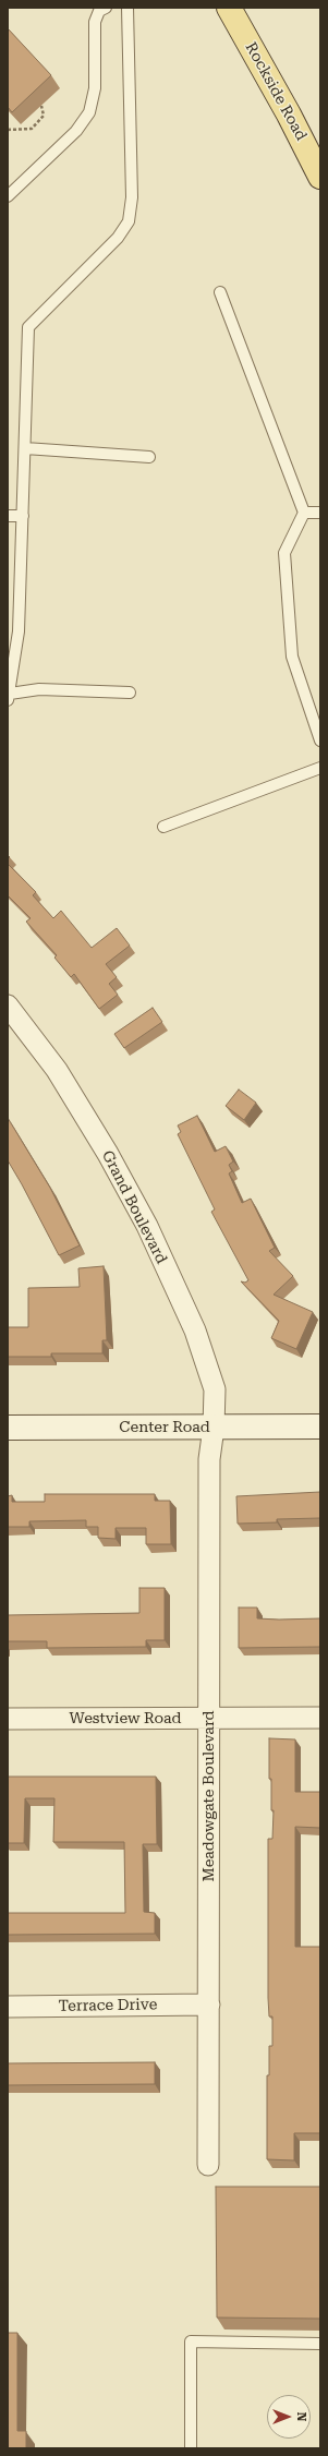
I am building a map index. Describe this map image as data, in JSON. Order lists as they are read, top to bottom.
{
  "streets": {
    "main road": ["Rockside Road", "Center Road"],
    "street": [
      "Grand Boulevard",
      "Westview Road",
      "Meadowgate Boulevard",
      "Terrace Drive"
    ]
  },
  "crossings": [
    ["Grand Boulevard", "Center Road"],
    ["Grand Boulevard", "Meadowgate Boulevard"],
    ["Center Road", "Meadowgate Boulevard"],
    ["Westview Road", "Meadowgate Boulevard"],
    ["Meadowgate Boulevard", "Terrace Drive"]
  ],
  "north": "right"
}
